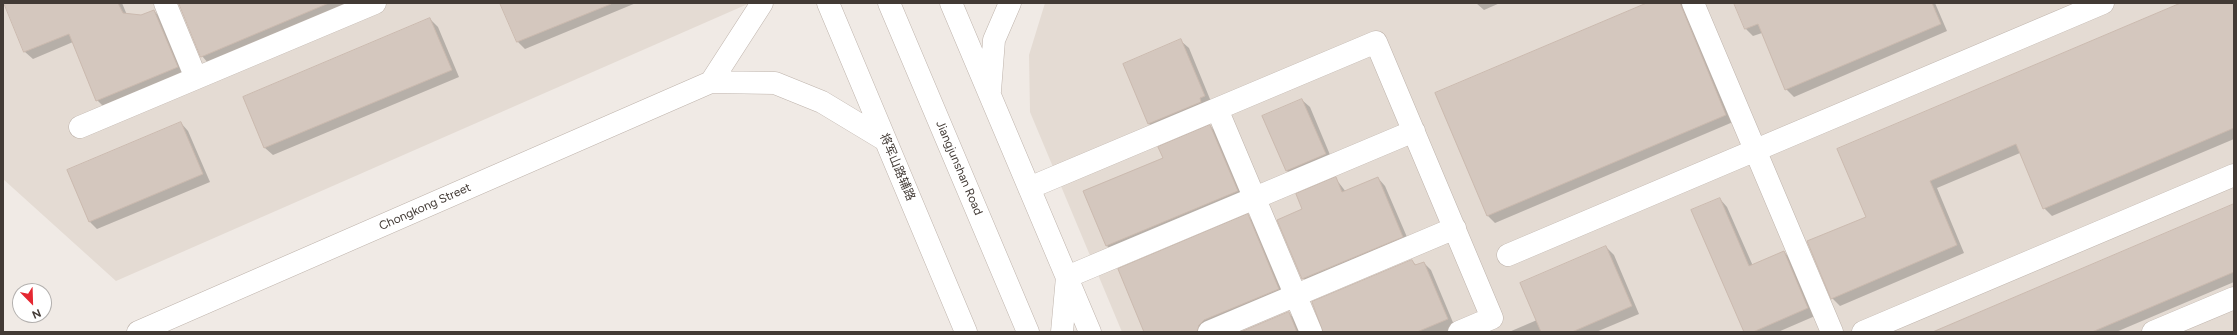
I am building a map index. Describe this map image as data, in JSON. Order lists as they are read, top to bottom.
{
  "streets": {
    "street": ["将军山路辅路", "Jiangjunshan Road", "Chongkong Street"]
  },
  "crossings": [
    ["将军山路辅路", "Chongkong Street"]
  ],
  "north": "bottom right"
}
